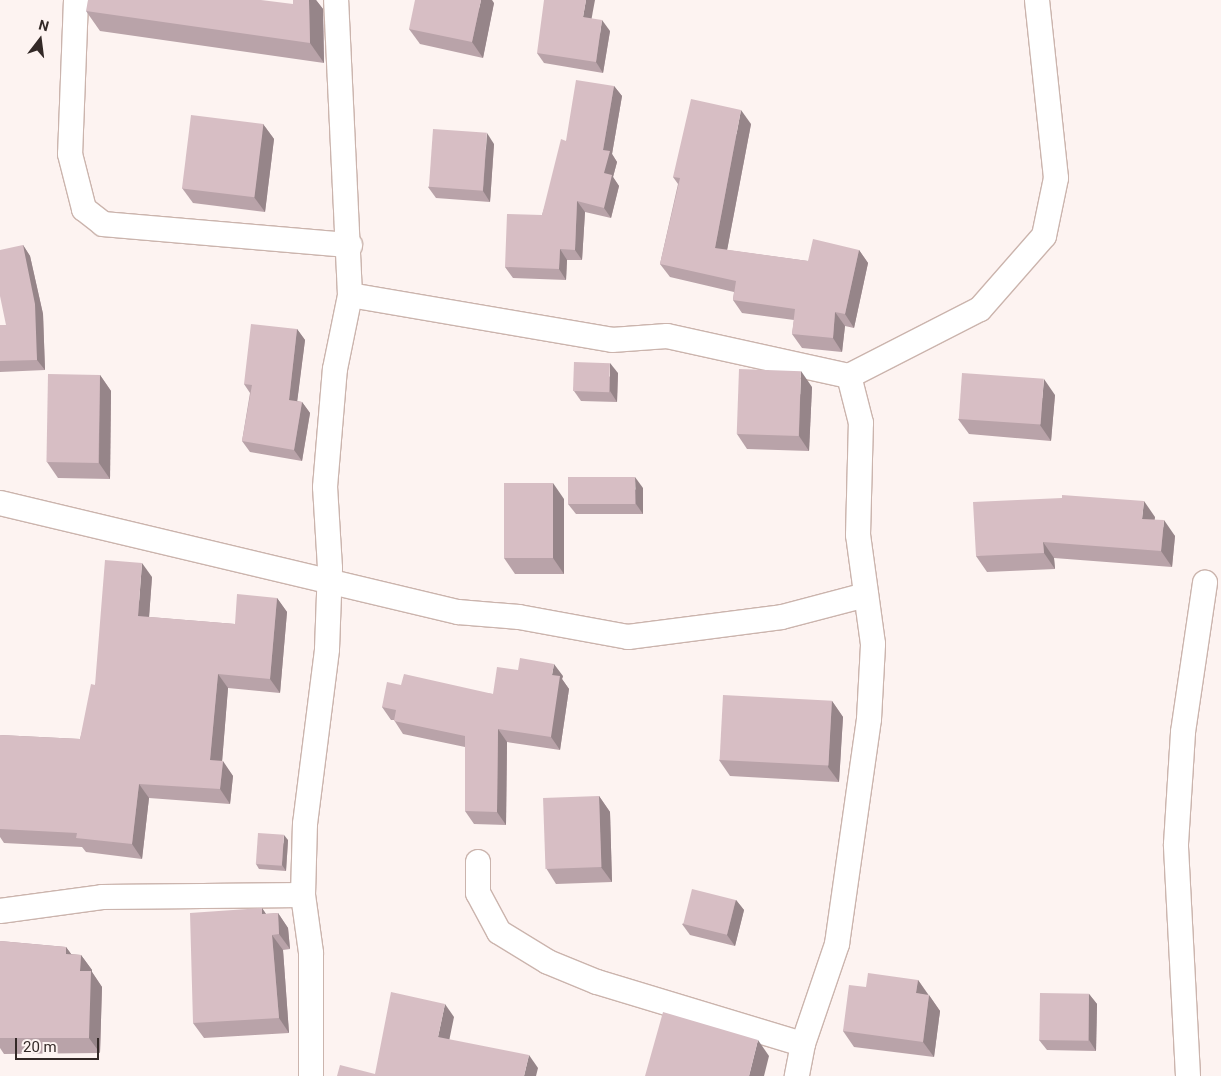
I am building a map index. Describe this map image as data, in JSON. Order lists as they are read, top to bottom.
{
  "scale_bar": "20 m",
  "north": "top"
}
